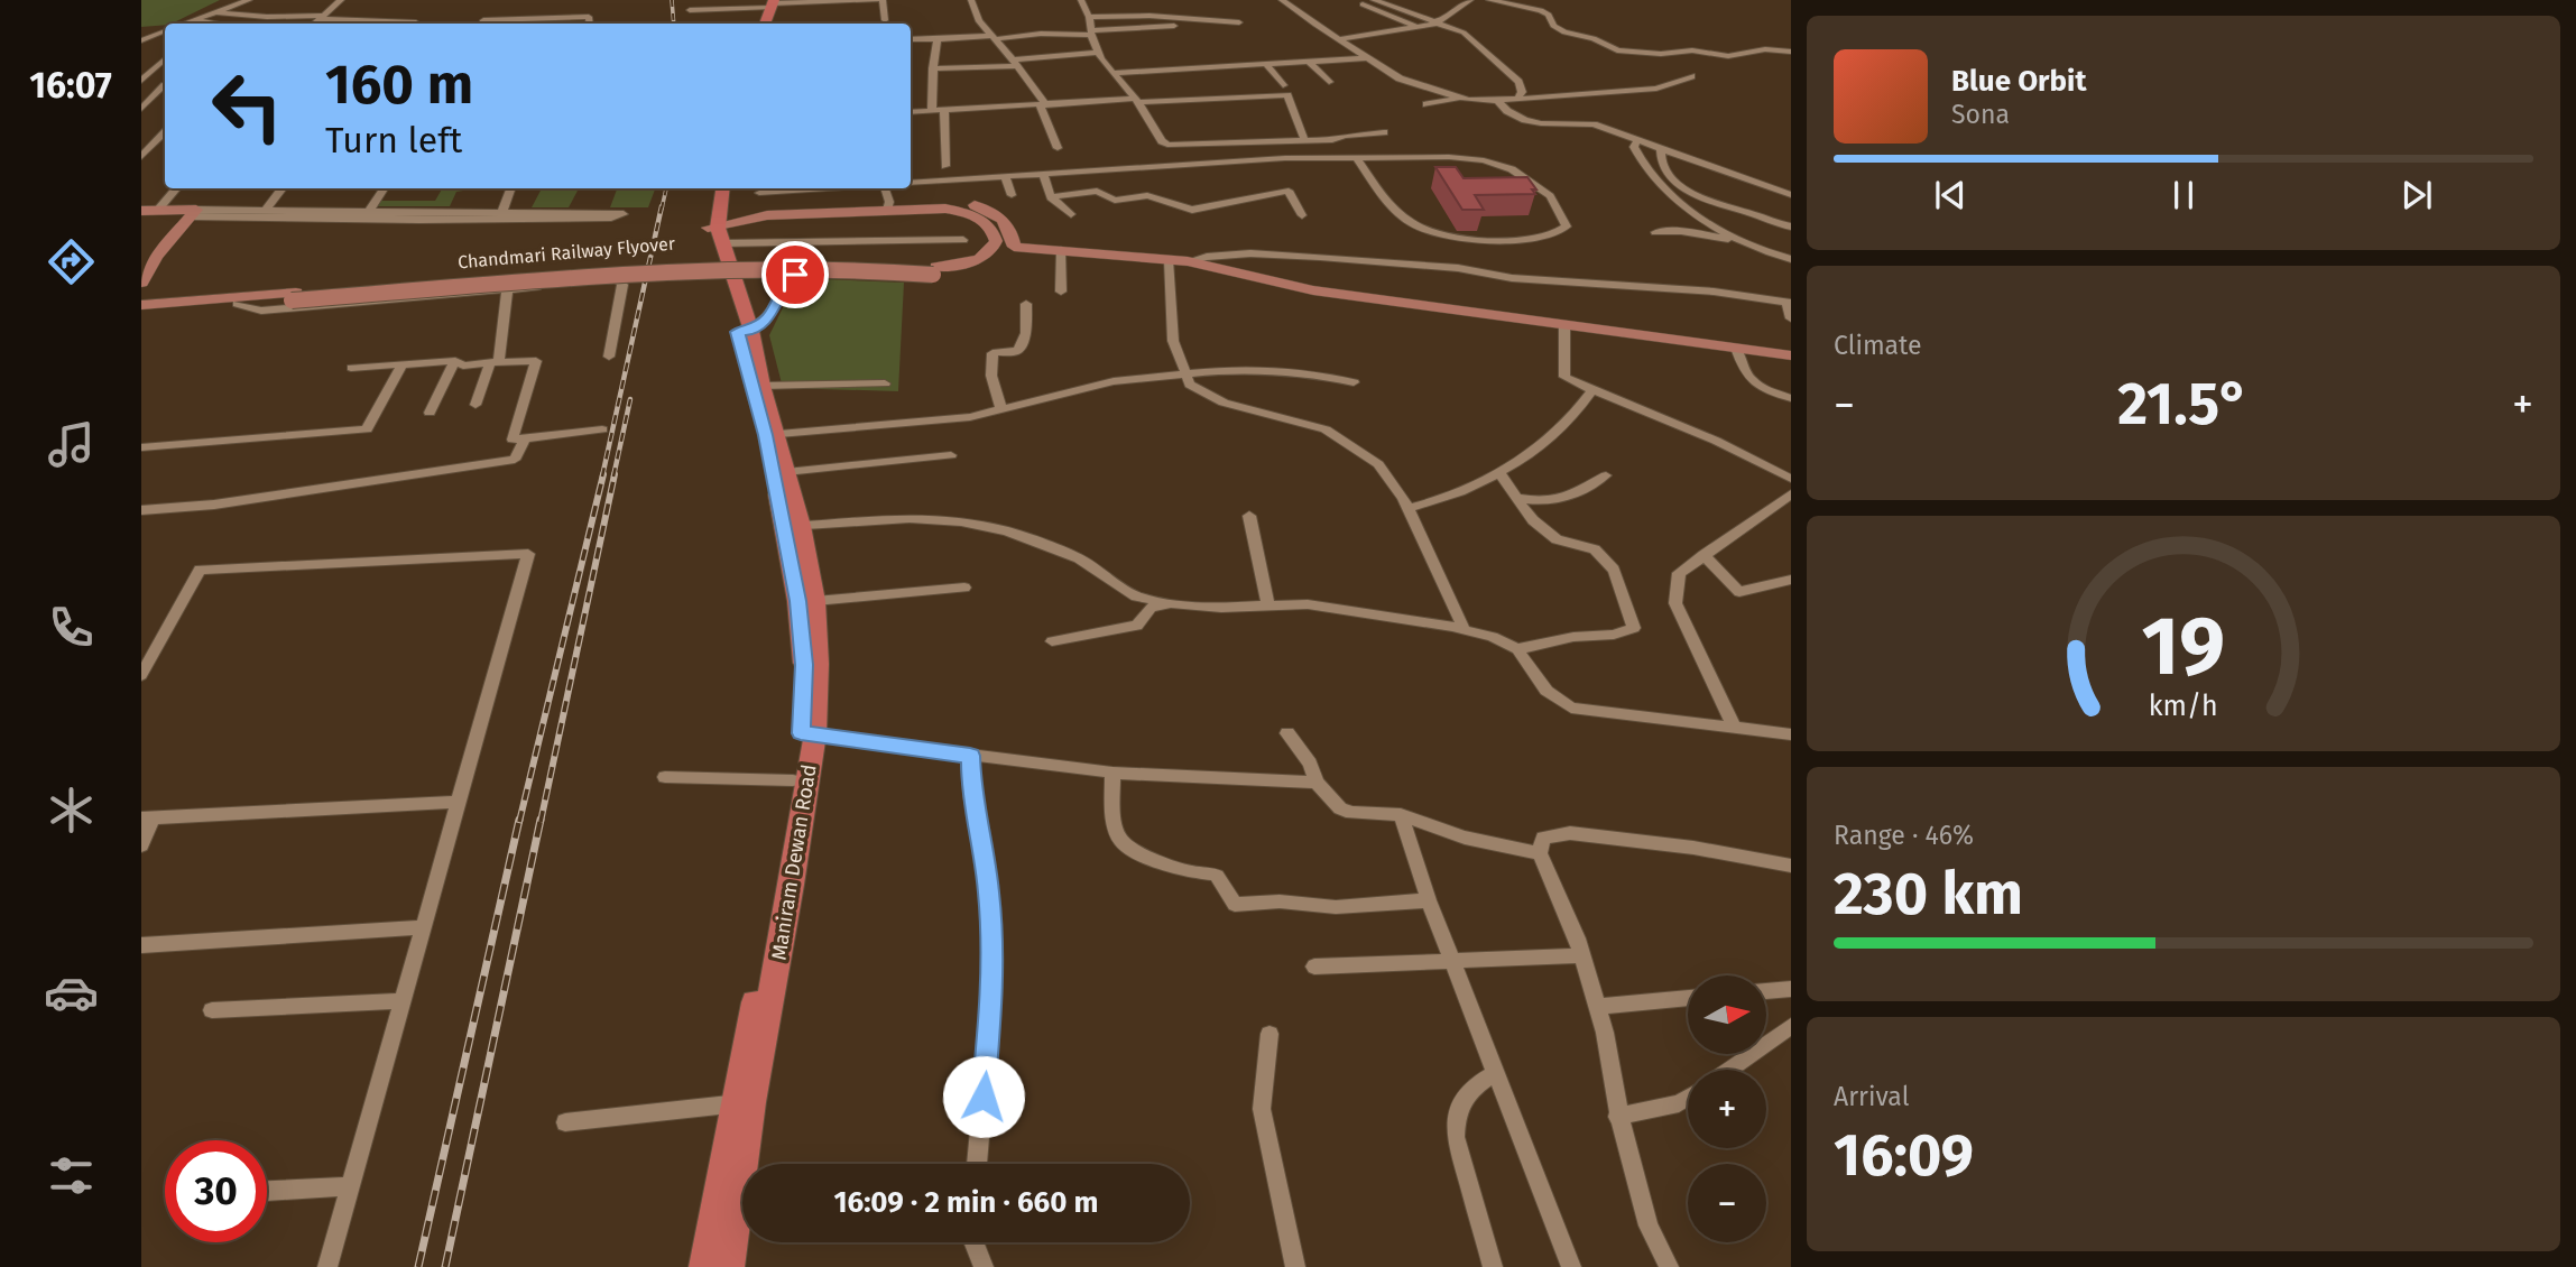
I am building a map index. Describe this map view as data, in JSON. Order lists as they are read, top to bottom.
{
  "streets": {
    "main road": ["Chandmari Railway Flyover", "Maniram Dewan Road"]
  },
  "north": "right",
  "page": {
    "tabs": "16:07",
    "turn": ["160 m", "Turn left"],
    "song": ["Blue Orbit", "Sona"],
    "tile": [
      "Climate",
      ["Range · 46%", "230 km"],
      ["Arrival", "16:09"]
    ],
    "heat": ["−", "21.5°", "+"],
    "map_buttons": ["+", "−"],
    "limit": "30",
    "trip": "16:09 · 2 min · 660 m",
    "gauge": ["19", "km/h"]
  }
}
